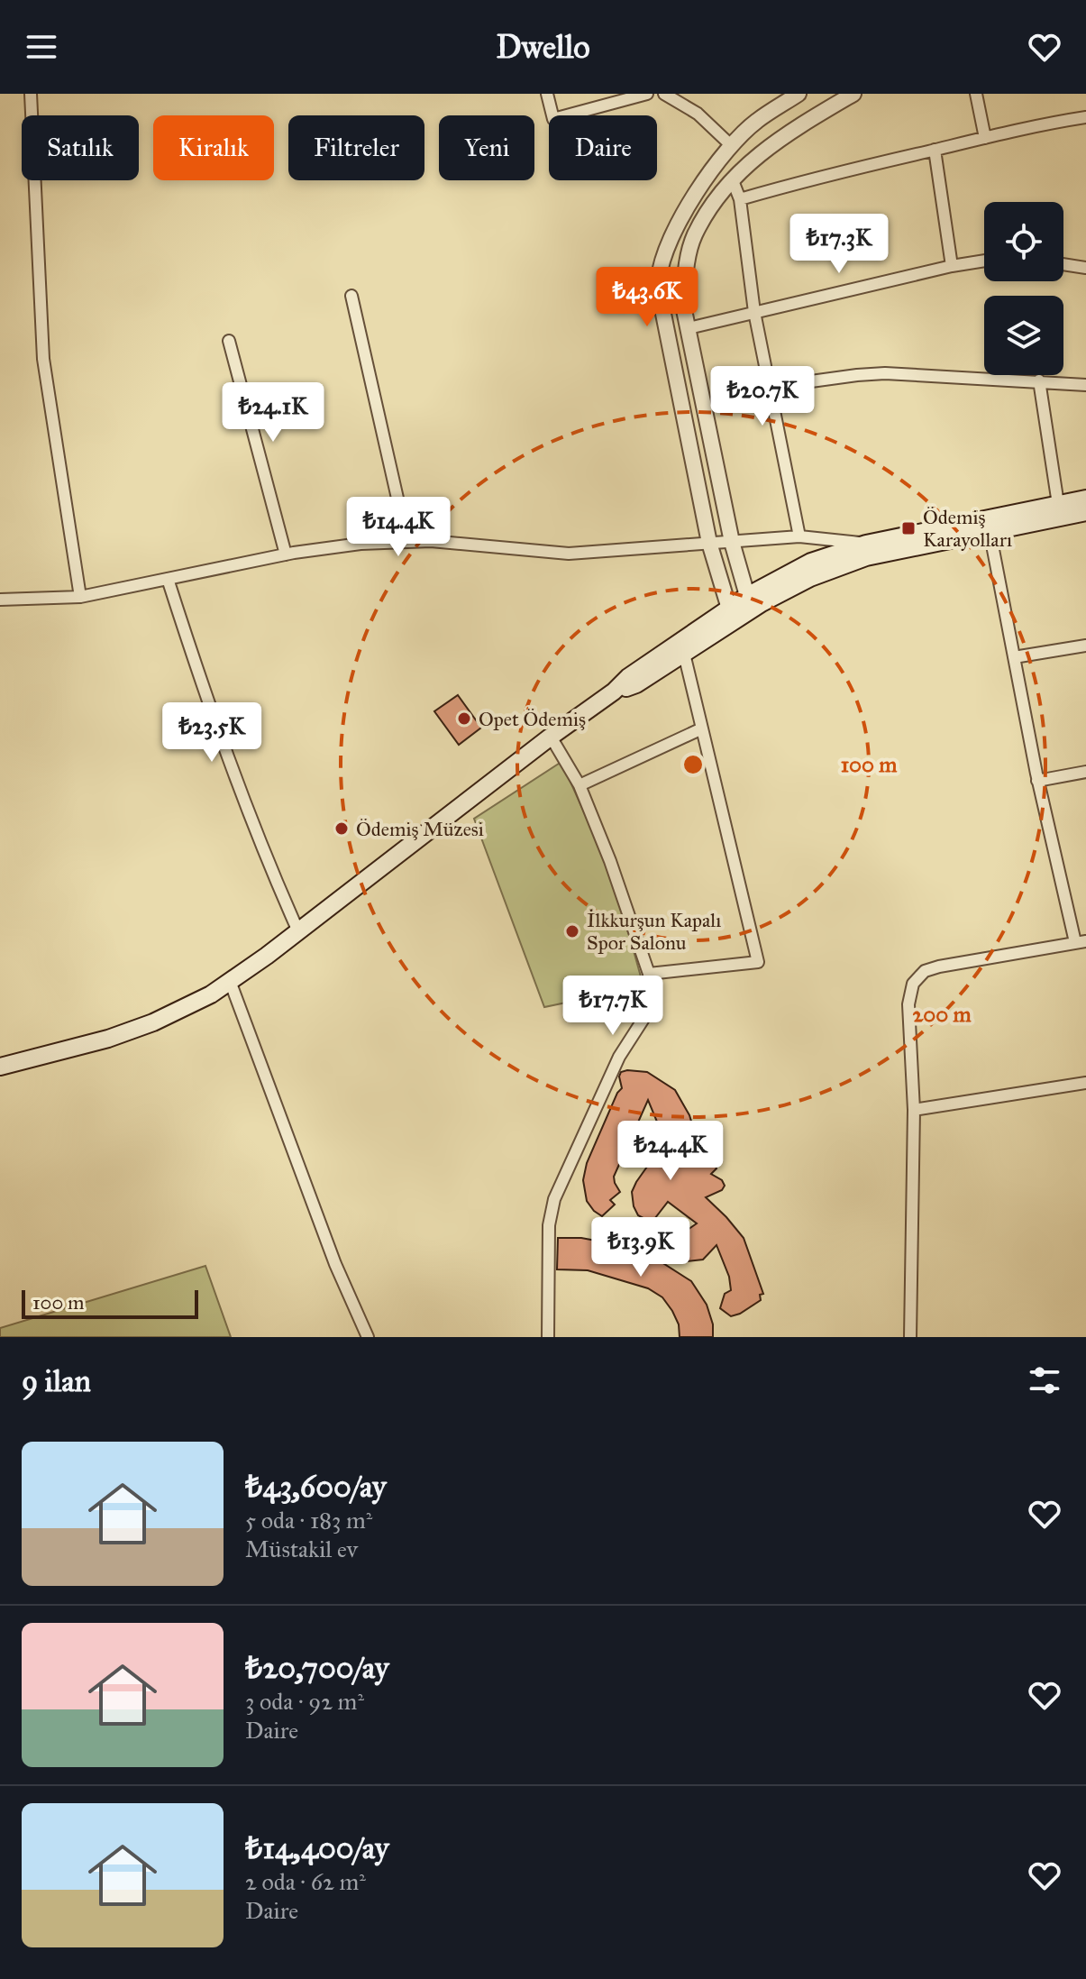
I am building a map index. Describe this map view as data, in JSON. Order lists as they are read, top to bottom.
{
  "places": {
    "transit": ["Ödemiş Karayolları"],
    "other": ["Opet Ödemiş", "Ödemiş Müzesi", "İlkkurşun Kapalı Spor Salonu"]
  },
  "scale_bar": "100 m",
  "page": {
    "header": "Dwello",
    "chip": [
      "Satılık",
      "Kiralık",
      "Filtreler",
      "Yeni",
      "Daire"
    ],
    "price": [
      "₺17.3K",
      "₺43.6K",
      "₺20.7K",
      "₺24.1K",
      "₺14.4K",
      "₺23.5K",
      "₺17.7K",
      "₺24.4K",
      "₺13.9K"
    ],
    "scale": "100 m",
    "heading": "9 ilan",
    "list": [
      {
        "name": "₺43,600/ay",
        "note": "5 oda · 183 m² · Müstakil ev"
      },
      {
        "name": "₺20,700/ay",
        "note": "3 oda · 92 m² · Daire"
      },
      {
        "name": "₺14,400/ay",
        "note": "2 oda · 62 m² · Daire"
      }
    ]
  },
  "rings": ["100 m", "200 m"]
}
